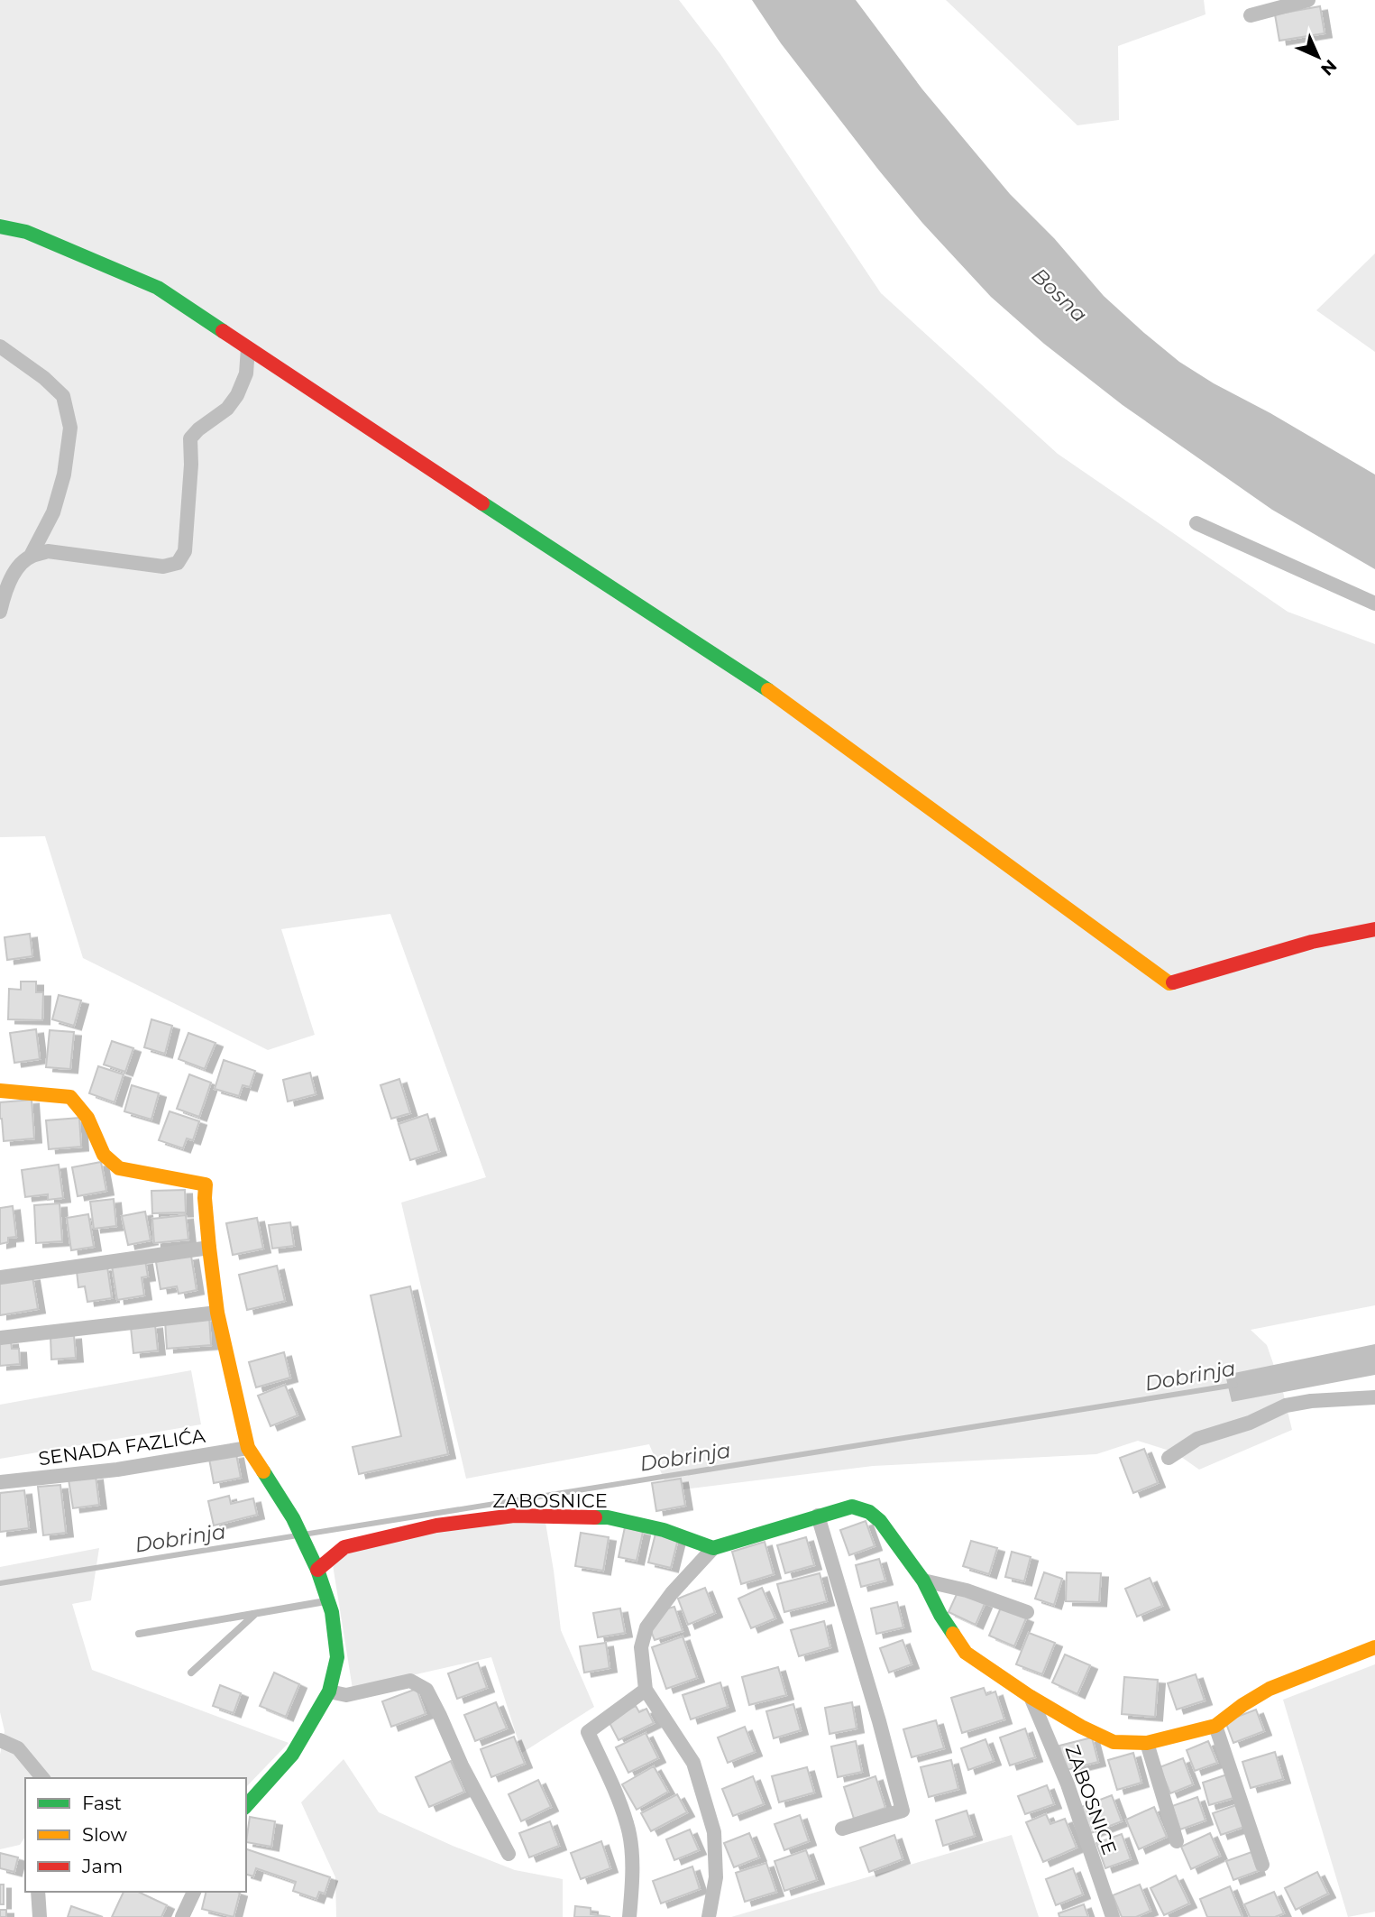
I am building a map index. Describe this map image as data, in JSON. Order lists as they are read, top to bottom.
{
  "streets": {
    "street": ["SENADA FAZLIĆA", "ZABOSNICE"]
  },
  "water": ["Bosna", "Dobrinja"],
  "legend": ["Fast", "Slow", "Jam"],
  "north": "bottom right"
}
